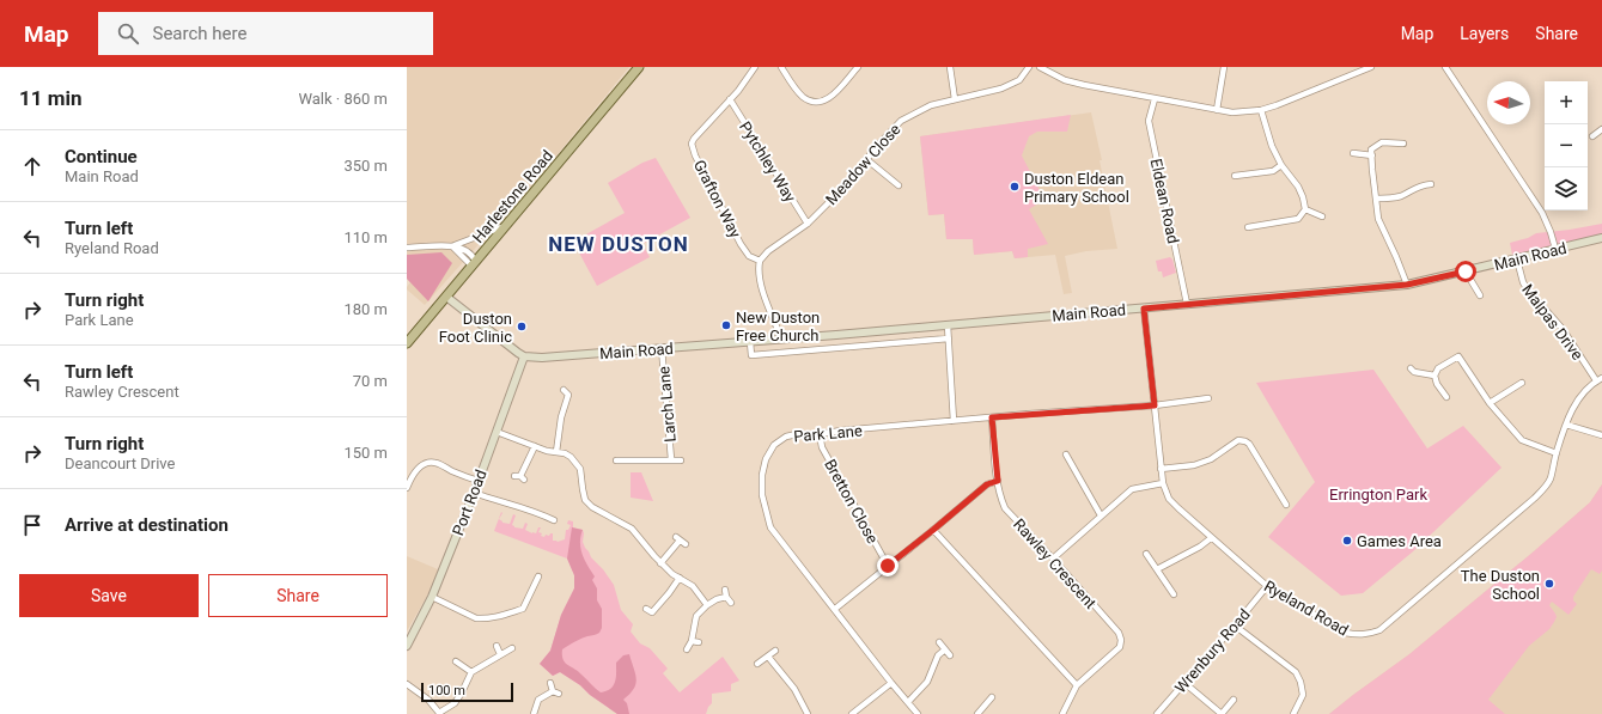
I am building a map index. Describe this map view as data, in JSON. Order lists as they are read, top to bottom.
{
  "streets": {
    "main road": ["Harlestone Road"],
    "street": [
      "Pytchley Way",
      "Meadow Close",
      "Grafton Way",
      "Eldean Road",
      "Main Road",
      "Malpas Drive",
      "Larch Lane",
      "Park Lane",
      "Bretton Close",
      "Port Road",
      "Rawley Crescent",
      "Ryeland Road",
      "Wrenbury Road"
    ]
  },
  "crossings": [
    ["Pytchley Way", "Meadow Close"],
    ["Pytchley Way", "Grafton Way"],
    ["Meadow Close", "Grafton Way"],
    ["Eldean Road", "Main Road"],
    ["Main Road", "Malpas Drive"],
    ["Main Road", "Larch Lane"],
    ["Main Road", "Port Road"],
    ["Main Road", "Ryeland Road"],
    ["Malpas Drive", "Ryeland Road"],
    ["Park Lane", "Bretton Close"],
    ["Park Lane", "Rawley Crescent"],
    ["Park Lane", "Ryeland Road"],
    ["Ryeland Road", "Wrenbury Road"]
  ],
  "districts": ["NEW DUSTON"],
  "parks": ["Errington Park"],
  "places": [
    "Duston Eldean Primary School",
    "New Duston Free Church",
    "Duston Foot Clinic",
    "Games Area",
    "The Duston School"
  ],
  "scale_bar": "100 m",
  "north": "left",
  "page": {
    "header": "Map",
    "search": "Search here",
    "nav": ["Map", "Layers", "Share"],
    "heading": ["11 min", "Walk · 860 m"],
    "map_buttons": ["+", "−"],
    "list": [
      ["Continue", "Main Road", "350 m"],
      ["Turn left", "Ryeland Road", "110 m"],
      ["Turn right", "Park Lane", "180 m"],
      ["Turn left", "Rawley Crescent", "70 m"],
      ["Turn right", "Deancourt Drive", "150 m"],
      "Arrive at destination"
    ],
    "buttons": ["Save", "Share"],
    "scale": "100 m"
  }
}
